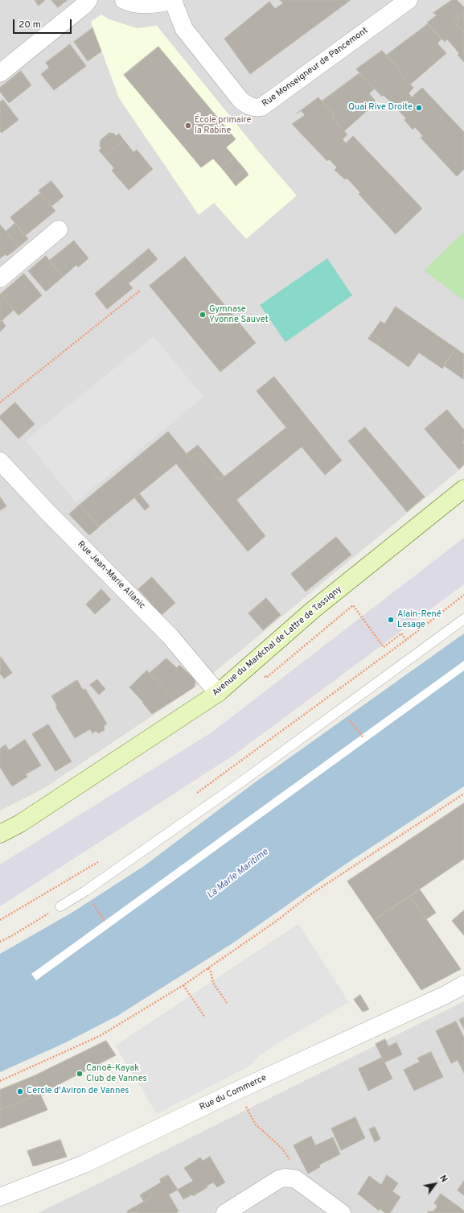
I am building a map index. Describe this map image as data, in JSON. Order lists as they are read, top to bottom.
{
  "streets": {
    "main road": ["Avenue du Maréchal de Lattre de Tassigny"],
    "street": ["Rue Monseigneur de Pancemont", "Rue Jean-Marie Allanic", "Rue du Commerce"]
  },
  "crossings": [
    ["Rue Jean-Marie Allanic", "Avenue du Maréchal de Lattre de Tassigny"]
  ],
  "water": ["La Marle Maritime"],
  "places": [
    "Quai Rive Droite",
    "École primaire la Rabine",
    "Gymnase Yvonne Sauvet",
    "Alain-René Lesage",
    "Canoë-Kayak Club de Vannes",
    "Cercle d'Aviron de Vannes"
  ],
  "scale_bar": "20 m",
  "north": "top right"
}
